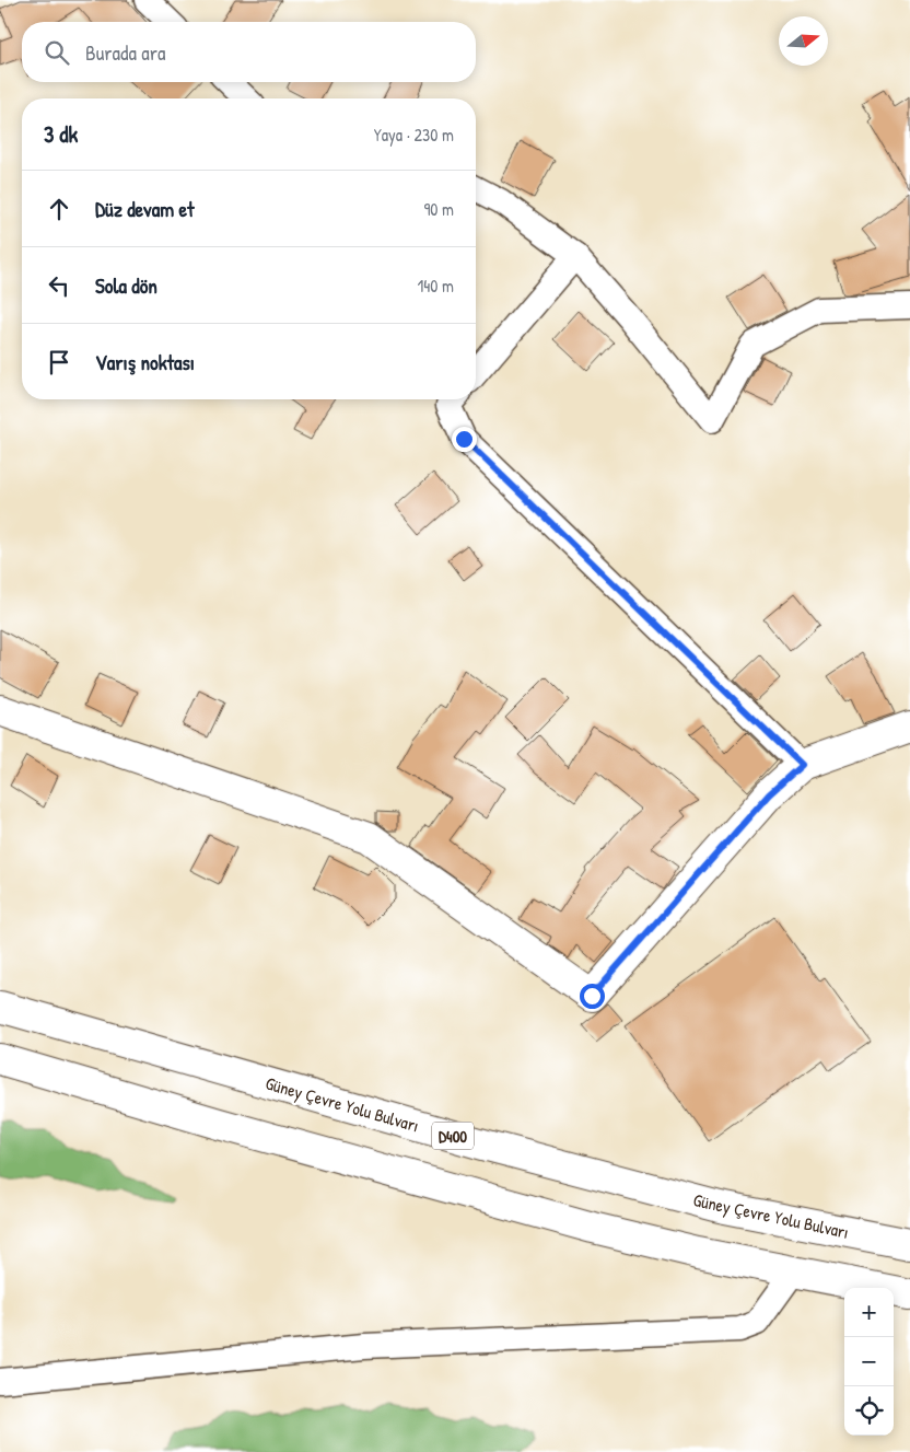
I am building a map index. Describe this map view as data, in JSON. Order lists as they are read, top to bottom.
{
  "streets": {
    "main road": ["Güney Çevre Yolu Bulvarı", "D400"]
  },
  "north": "right",
  "page": {
    "search": "Burada ara",
    "heading": ["3 dk", "Yaya · 230 m"],
    "list": [
      ["Düz devam et", "90 m"],
      ["Sola dön", "140 m"],
      "Varış noktası"
    ],
    "map_buttons": ["+", "−"]
  }
}
